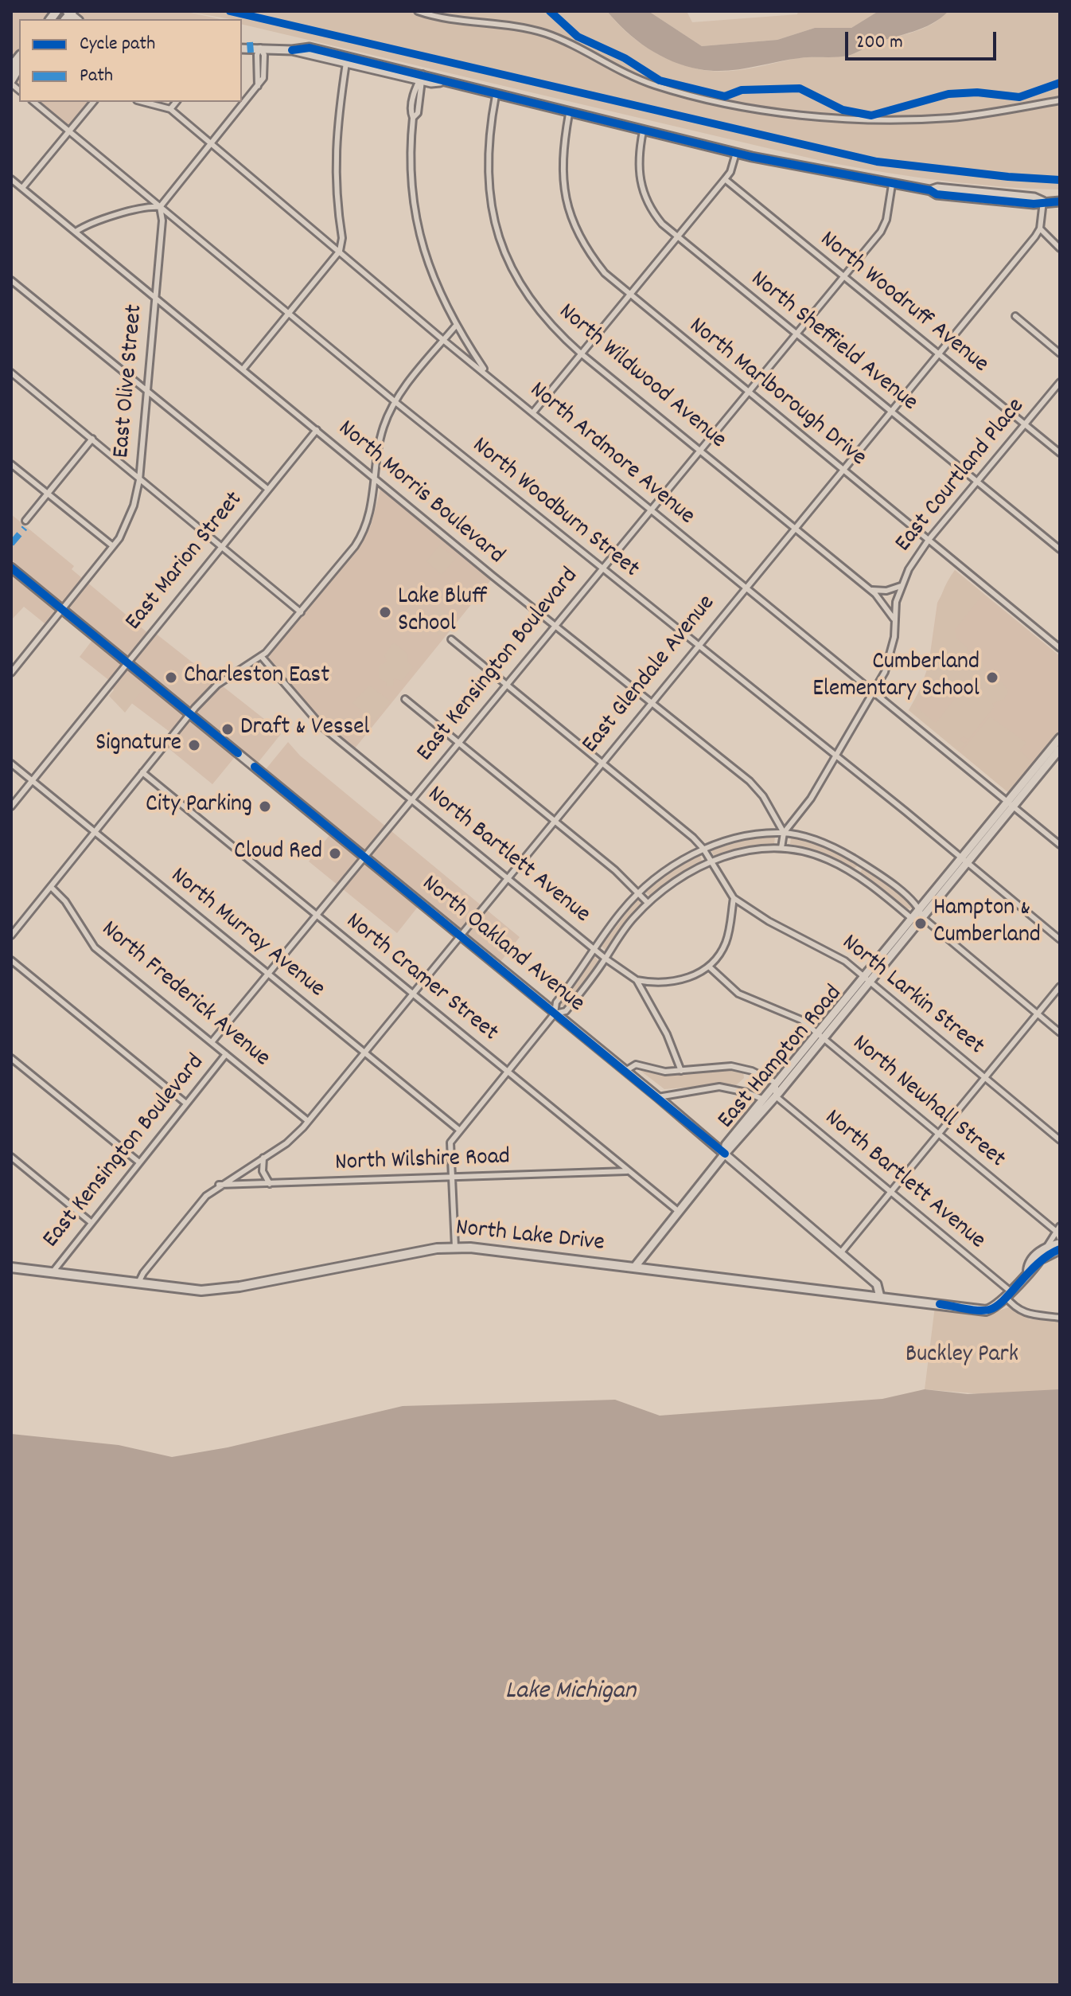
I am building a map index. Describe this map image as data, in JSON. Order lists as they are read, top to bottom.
{
  "streets": {
    "main road": ["North Oakland Avenue", "East Hampton Road", "North Lake Drive"],
    "street": [
      "North Woodruff Avenue",
      "North Sheffield Avenue",
      "North Wildwood Avenue",
      "East Olive Street",
      "North Marlborough Drive",
      "North Ardmore Avenue",
      "East Courtland Place",
      "North Morris Boulevard",
      "North Woodburn Street",
      "East Marion Street",
      "East Kensington Boulevard",
      "East Glendale Avenue",
      "North Bartlett Avenue",
      "North Murray Avenue",
      "North Cramer Street",
      "North Frederick Avenue",
      "North Larkin Street",
      "North Newhall Street",
      "North Wilshire Road"
    ]
  },
  "crossings": [
    ["North Woodruff Avenue", "East Courtland Place"],
    ["North Woodruff Avenue", "East Kensington Boulevard"],
    ["North Woodruff Avenue", "East Glendale Avenue"],
    ["North Sheffield Avenue", "East Courtland Place"],
    ["North Sheffield Avenue", "East Kensington Boulevard"],
    ["North Sheffield Avenue", "East Glendale Avenue"],
    ["North Wildwood Avenue", "East Courtland Place"],
    ["North Wildwood Avenue", "East Kensington Boulevard"],
    ["North Wildwood Avenue", "East Glendale Avenue"],
    ["East Olive Street", "North Morris Boulevard"],
    ["East Olive Street", "North Woodburn Street"],
    ["East Olive Street", "North Oakland Avenue"],
    ["North Marlborough Drive", "East Courtland Place"],
    ["North Marlborough Drive", "East Kensington Boulevard"],
    ["North Marlborough Drive", "East Glendale Avenue"],
    ["North Ardmore Avenue", "East Courtland Place"],
    ["North Ardmore Avenue", "East Kensington Boulevard"],
    ["North Ardmore Avenue", "East Glendale Avenue"],
    ["North Ardmore Avenue", "East Hampton Road"],
    ["East Courtland Place", "North Morris Boulevard"],
    ["East Courtland Place", "North Woodburn Street"],
    ["North Morris Boulevard", "East Marion Street"],
    ["North Morris Boulevard", "East Kensington Boulevard"],
    ["North Morris Boulevard", "East Glendale Avenue"],
    ["North Woodburn Street", "East Kensington Boulevard"],
    ["North Woodburn Street", "East Glendale Avenue"],
    ["North Woodburn Street", "East Hampton Road"],
    ["East Marion Street", "North Murray Avenue"],
    ["East Marion Street", "North Oakland Avenue"],
    ["East Kensington Boulevard", "North Bartlett Avenue"],
    ["East Kensington Boulevard", "North Murray Avenue"],
    ["East Kensington Boulevard", "North Oakland Avenue"],
    ["East Kensington Boulevard", "North Cramer Street"],
    ["East Kensington Boulevard", "North Frederick Avenue"],
    ["East Kensington Boulevard", "North Larkin Street"],
    ["East Kensington Boulevard", "North Lake Drive"],
    ["East Glendale Avenue", "North Bartlett Avenue"],
    ["East Glendale Avenue", "North Murray Avenue"],
    ["East Glendale Avenue", "North Oakland Avenue"],
    ["East Glendale Avenue", "North Cramer Street"],
    ["East Glendale Avenue", "North Frederick Avenue"],
    ["East Glendale Avenue", "North Larkin Street"],
    ["East Glendale Avenue", "North Wilshire Road"],
    ["East Glendale Avenue", "North Lake Drive"],
    ["North Bartlett Avenue", "East Hampton Road"],
    ["North Bartlett Avenue", "North Lake Drive"],
    ["North Oakland Avenue", "East Hampton Road"],
    ["North Oakland Avenue", "North Lake Drive"],
    ["North Cramer Street", "North Wilshire Road"],
    ["North Larkin Street", "East Hampton Road"],
    ["East Hampton Road", "North Newhall Street"]
  ],
  "water": ["Lake Michigan"],
  "parks": ["Buckley Park"],
  "places": [
    "Lake Bluff School",
    "Charleston East",
    "Cumberland Elementary School",
    "Draft & Vessel",
    "Signature",
    "City Parking",
    "Cloud Red",
    "Hampton & Cumberland"
  ],
  "legend": ["Cycle path", "Path"],
  "scale_bar": "200 m"
}
